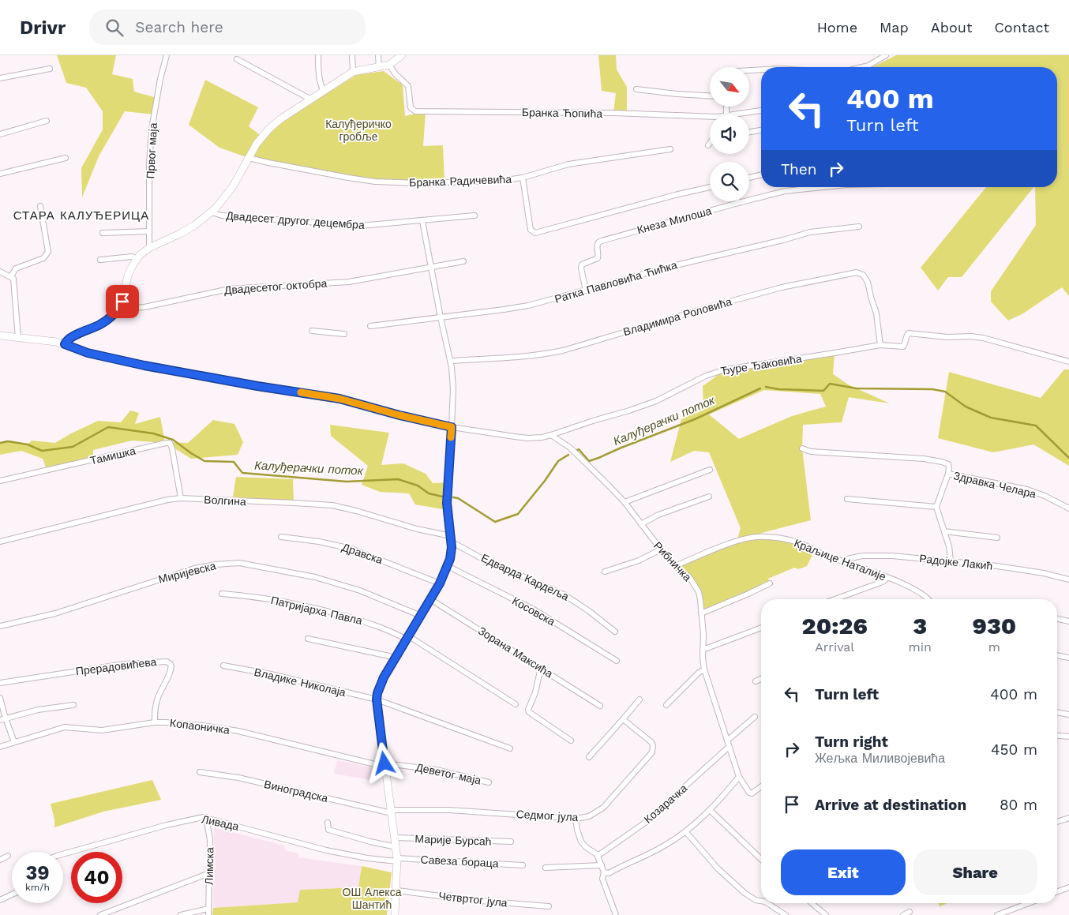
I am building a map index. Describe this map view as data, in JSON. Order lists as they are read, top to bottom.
{
  "streets": {
    "street": [
      "Бранка Ћопића",
      "Првог маја",
      "Бранка Радичевића",
      "Двадесет другог децембра",
      "Кнеза Милоша",
      "Ратка Павловића Ћићка",
      "Двадесетог октобра",
      "Владимира Роловића",
      "Ђуре Ђаковића",
      "Тамишка",
      "Здравка Челара",
      "Волгина",
      "Дравска",
      "Краљице Наталије",
      "Рибничка",
      "Радојке Лакић",
      "Миријевска",
      "Едварда Кардеља",
      "Патријарха Павла",
      "Косовска",
      "Зорана Максића",
      "Прерадовићева",
      "Владике Николаја",
      "Копаоничка",
      "Деветог маја",
      "Виноградска",
      "Козарачка",
      "Седмог јула",
      "Ливада",
      "Марије Бурсаћ",
      "Савеза бораца",
      "Лимска",
      "Четвртог јула"
    ]
  },
  "crossings": [
    ["Кнеза Милоша", "Ратка Павловића Ћићка"],
    ["Владимира Роловића", "Ђуре Ђаковића"],
    ["Ђуре Ђаковића", "Рибничка"],
    ["Тамишка", "Волгина"],
    ["Волгина", "Едварда Кардеља"],
    ["Краљице Наталије", "Рибничка"],
    ["Краљице Наталије", "Радојке Лакић"],
    ["Рибничка", "Козарачка"],
    ["Прерадовићева", "Копаоничка"],
    ["Копаоничка", "Деветог маја"],
    ["Виноградска", "Седмог јула"],
    ["Ливада", "Савеза бораца"],
    ["Ливада", "Лимска"]
  ],
  "districts": ["СТАРА КАЛУЂЕРИЦА"],
  "water": ["Калуђерачки поток"],
  "parks": ["Калуђеричко гробље", "ОШ Алекса Шантић"],
  "north": "bottom right",
  "page": {
    "header": "Drivr",
    "search": "Search here",
    "nav": [
      "Home",
      "Map",
      "About",
      "Contact"
    ],
    "turn": ["400 m", "Turn left"],
    "then": "Then",
    "eta": [
      "20:26",
      "Arrival",
      "3",
      "min",
      "930",
      "m"
    ],
    "list": [
      {
        "name": "Turn left",
        "value": "400 m"
      },
      {
        "name": "Turn right",
        "note": "Жељка Миливојевића",
        "value": "450 m"
      },
      {
        "name": "Arrive at destination",
        "value": "80 m"
      }
    ],
    "buttons": ["Exit", "Share"],
    "speed": "39 km/h",
    "limit": "40"
  }
}
